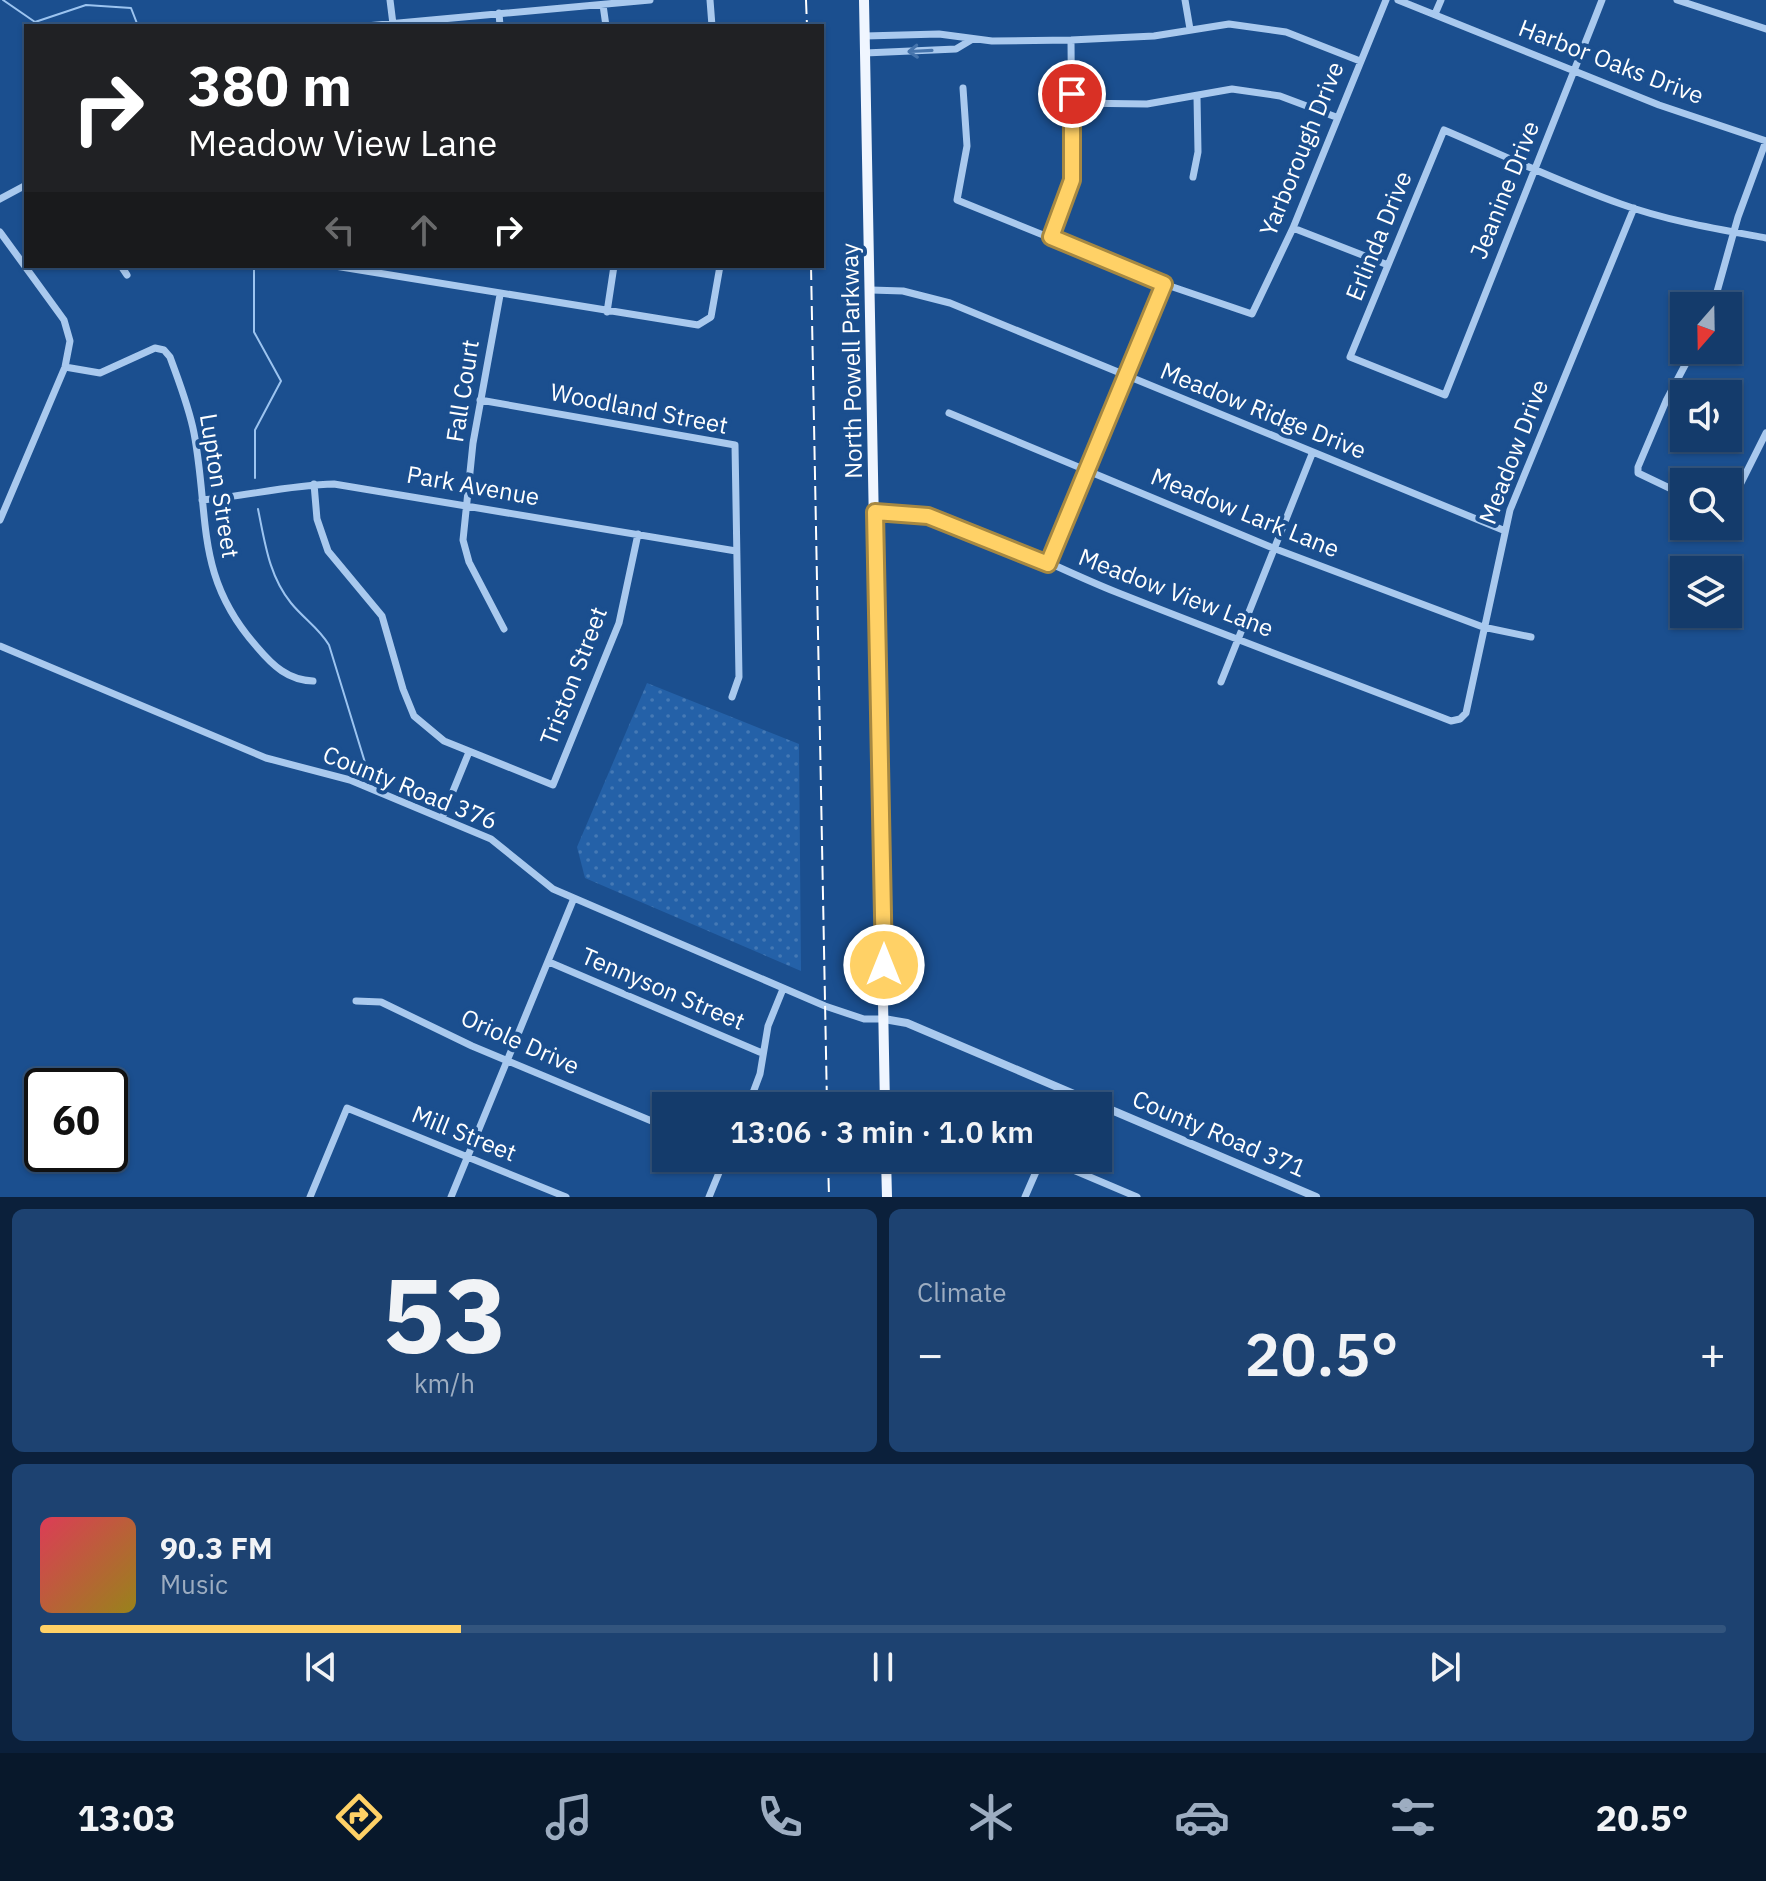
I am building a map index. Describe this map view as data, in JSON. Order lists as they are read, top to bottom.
{
  "streets": {
    "main road": ["North Powell Parkway"],
    "street": [
      "Harbor Oaks Drive",
      "Yarborough Drive",
      "Jeanine Drive",
      "Erlinda Drive",
      "Fall Court",
      "Woodland Street",
      "Meadow Ridge Drive",
      "Meadow Drive",
      "Lupton Street",
      "Park Avenue",
      "Meadow Lark Lane",
      "Meadow View Lane",
      "Triston Street",
      "County Road 376",
      "Tennyson Street",
      "Oriole Drive",
      "Mill Street",
      "County Road 371"
    ]
  },
  "crossings": [
    ["Harbor Oaks Drive", "Jeanine Drive"],
    ["Jeanine Drive", "Erlinda Drive"],
    ["North Powell Parkway", "Meadow Ridge Drive"],
    ["North Powell Parkway", "Meadow View Lane"],
    ["North Powell Parkway", "County Road 376"],
    ["North Powell Parkway", "County Road 371"],
    ["Fall Court", "Woodland Street"],
    ["Fall Court", "Park Avenue"],
    ["Woodland Street", "Park Avenue"],
    ["Meadow Ridge Drive", "Meadow Drive"],
    ["Meadow Drive", "Meadow Lark Lane"],
    ["Meadow Drive", "Meadow View Lane"],
    ["Lupton Street", "Park Avenue"],
    ["Park Avenue", "Triston Street"],
    ["County Road 376", "County Road 371"]
  ],
  "north": "bottom",
  "page": {
    "turn": ["380 m", "Meadow View Lane"],
    "limit": "60",
    "trip": "13:06 · 3 min · 1.0 km",
    "tile": [
      ["53", "km/h"],
      "Climate"
    ],
    "heat": ["−", "20.5°", "+"],
    "song": ["90.3 FM", "Music"],
    "tabs": ["13:03", "20.5°"]
  }
}
